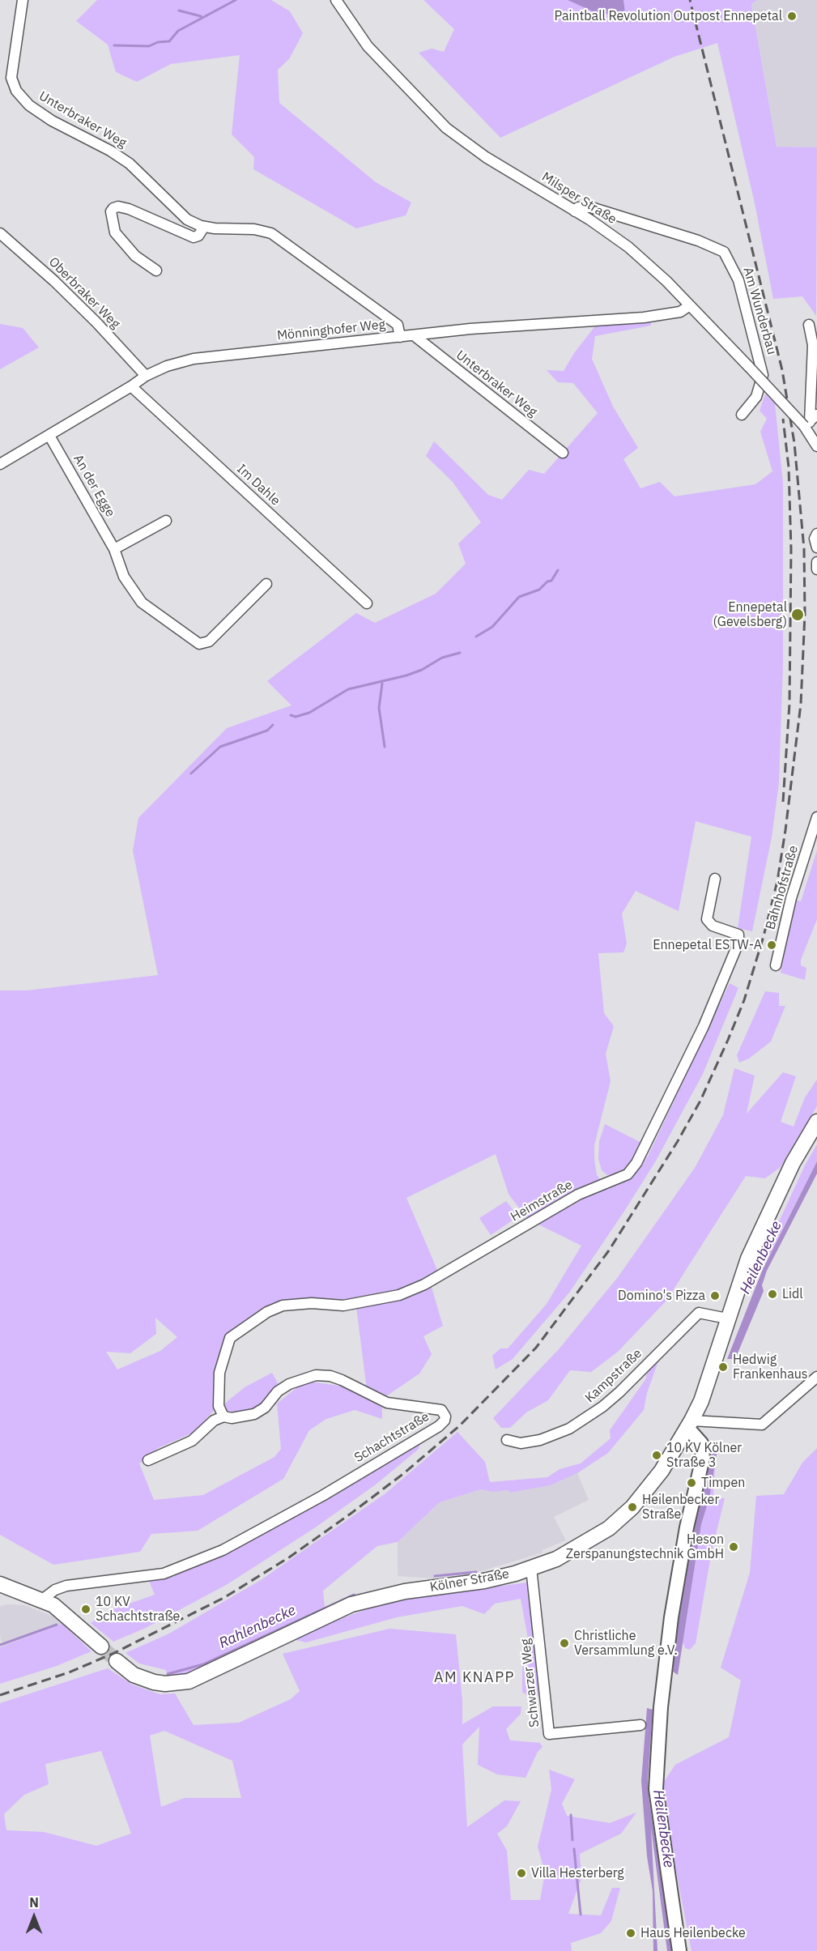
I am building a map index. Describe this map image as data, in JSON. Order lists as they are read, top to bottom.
{
  "streets": {
    "main road": ["Kölner Straße"],
    "street": [
      "Unterbraker Weg",
      "Milsper Straße",
      "Oberbraker Weg",
      "Am Wunderbau",
      "Mönninghofer Weg",
      "Im Dahle",
      "An der Egge",
      "Bahnhofstraße",
      "Heimstraße",
      "Kampstraße",
      "Schachtstraße",
      "Schwarzer Weg"
    ]
  },
  "crossings": [
    ["Unterbraker Weg", "Mönninghofer Weg"],
    ["Milsper Straße", "Am Wunderbau"],
    ["Milsper Straße", "Mönninghofer Weg"],
    ["Oberbraker Weg", "Mönninghofer Weg"],
    ["Mönninghofer Weg", "Im Dahle"],
    ["Mönninghofer Weg", "An der Egge"],
    ["Heimstraße", "Schachtstraße"],
    ["Kampstraße", "Kölner Straße"],
    ["Kölner Straße", "Schwarzer Weg"]
  ],
  "districts": ["AM KNAPP"],
  "water": ["Heilenbecke", "Rahlenbecke"],
  "places": [
    "Paintball Revolution Outpost Ennepetal",
    "Ennepetal (Gevelsberg)",
    "Ennepetal ESTW-A",
    "Lidl",
    "Domino's Pizza",
    "Hedwig Frankenhaus",
    "10 KV Kölner Straße 3",
    "Timpen",
    "Heilenbecker Straße",
    "Heson Zerspanungstechnik GmbH",
    "10 KV Schachtstraße",
    "Christliche Versammlung e.V.",
    "Villa Hesterberg",
    "Haus Heilenbecke"
  ],
  "north": "top"
}
